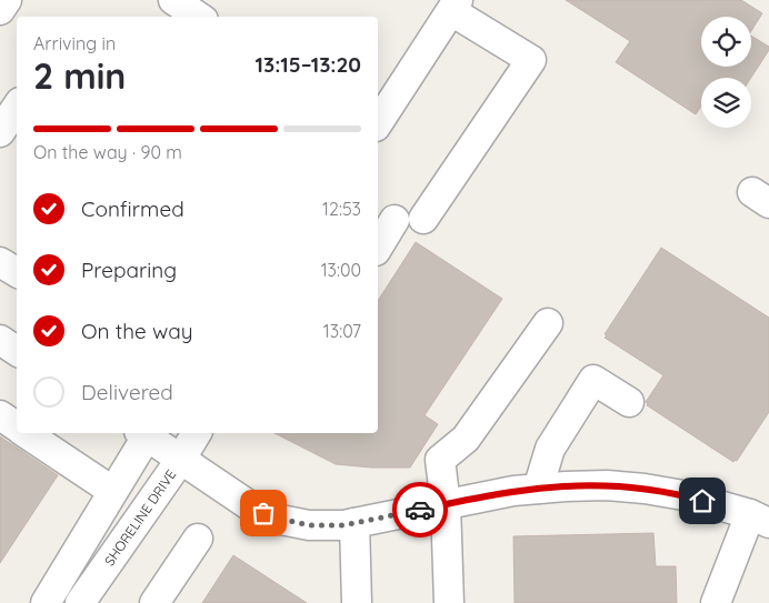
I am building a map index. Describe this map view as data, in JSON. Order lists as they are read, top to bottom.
{
  "streets": {
    "street": ["SHORELINE DRIVE"]
  },
  "page": {
    "heading": ["2 min", "Arriving in", "13:15–13:20"],
    "bar": "On the way · 90 m",
    "list": [
      ["Confirmed", "12:53"],
      ["Preparing", "13:00"],
      ["On the way", "13:07"],
      "Delivered"
    ]
  }
}
